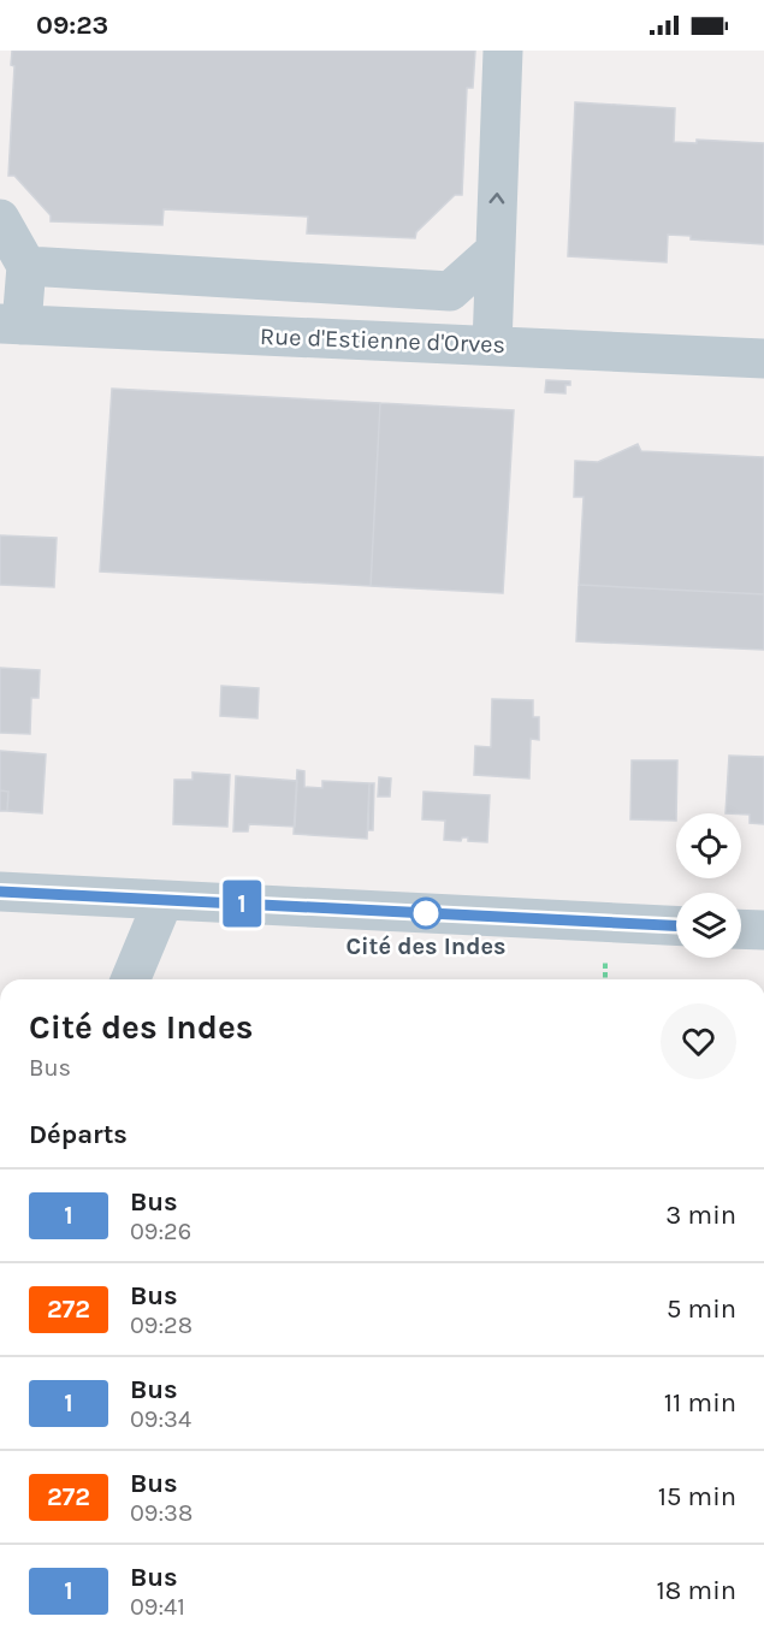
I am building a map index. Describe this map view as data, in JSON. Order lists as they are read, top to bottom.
{
  "streets": {
    "street": ["Rue d'Estienne d'Orves"]
  },
  "places": ["Cité des Indes"],
  "lines": ["bus line 1"],
  "page": {
    "status": "09:23",
    "on_map": "1",
    "heading": [
      ["Cité des Indes", "Bus"],
      "Départs"
    ],
    "list": [
      {
        "mark": "1",
        "name": "Bus",
        "note": "09:26",
        "value": "3 min"
      },
      {
        "mark": "272",
        "name": "Bus",
        "note": "09:28",
        "value": "5 min"
      },
      {
        "mark": "1",
        "name": "Bus",
        "note": "09:34",
        "value": "11 min"
      },
      {
        "mark": "272",
        "name": "Bus",
        "note": "09:38",
        "value": "15 min"
      },
      {
        "mark": "1",
        "name": "Bus",
        "note": "09:41",
        "value": "18 min"
      }
    ]
  }
}
